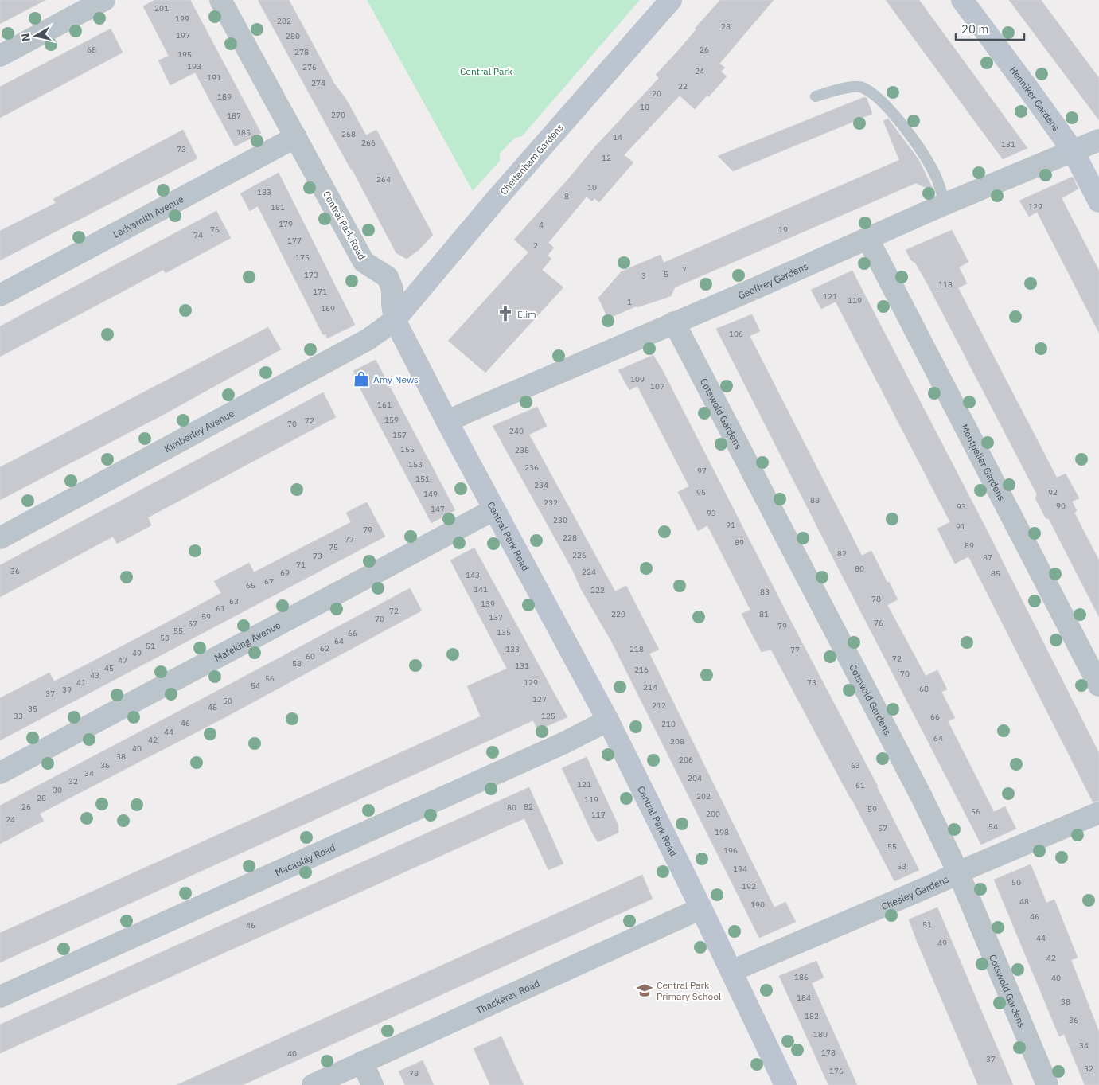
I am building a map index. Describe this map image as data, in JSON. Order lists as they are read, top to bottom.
{
  "streets": {
    "main road": ["Henniker Gardens", "Cheltenham Gardens", "Central Park Road"],
    "street": [
      "Ladysmith Avenue",
      "Geoffrey Gardens",
      "Cotswold Gardens",
      "Kimberley Avenue",
      "Montpelier Gardens",
      "Mafeking Avenue",
      "Macaulay Road",
      "Chesley Gardens",
      "Thackeray Road"
    ]
  },
  "crossings": [
    ["Henniker Gardens", "Geoffrey Gardens"],
    ["Cheltenham Gardens", "Central Park Road"],
    ["Cheltenham Gardens", "Kimberley Avenue"],
    ["Ladysmith Avenue", "Central Park Road"],
    ["Central Park Road", "Geoffrey Gardens"],
    ["Central Park Road", "Kimberley Avenue"],
    ["Central Park Road", "Mafeking Avenue"],
    ["Central Park Road", "Macaulay Road"],
    ["Central Park Road", "Chesley Gardens"],
    ["Central Park Road", "Thackeray Road"],
    ["Geoffrey Gardens", "Cotswold Gardens"],
    ["Geoffrey Gardens", "Montpelier Gardens"],
    ["Cotswold Gardens", "Chesley Gardens"]
  ],
  "parks": ["Central Park"],
  "places": {
    "church": ["Elim"],
    "shop": ["Amy News"],
    "school or university": ["Central Park Primary School"]
  },
  "house_numbers": [
    "201",
    "199",
    "282",
    "28",
    "197",
    "280",
    "68",
    "26",
    "278",
    "195",
    "193",
    "276",
    "24",
    "191",
    "274",
    "22",
    "20",
    "189",
    "18",
    "270",
    "187",
    "185",
    "268",
    "14",
    "266",
    "131",
    "73",
    "12",
    "264",
    "10",
    "183",
    "8",
    "129",
    "181",
    "179",
    "4",
    "76",
    "19",
    "74",
    "177",
    "2",
    "175",
    "7",
    "5",
    "173",
    "3",
    "118",
    "171",
    "121",
    "119",
    "1",
    "169",
    "106",
    "109",
    "107",
    "161",
    "159",
    "72",
    "70",
    "240",
    "157",
    "155",
    "238",
    "153",
    "236",
    "97",
    "151",
    "234",
    "95",
    "92",
    "149",
    "88",
    "232",
    "90",
    "93",
    "147",
    "93",
    "230",
    "91",
    "91",
    "79",
    "228",
    "77",
    "89",
    "89",
    "75",
    "82",
    "226",
    "73",
    "87",
    "71",
    "80",
    "36",
    "224",
    "69",
    "85",
    "143",
    "67",
    "65",
    "141",
    "222",
    "83",
    "78",
    "63",
    "139",
    "61",
    "72",
    "220",
    "81",
    "59",
    "137",
    "70",
    "76",
    "57",
    "79",
    "55",
    "135",
    "66",
    "53",
    "64",
    "51",
    "62",
    "133",
    "218",
    "77",
    "49",
    "60",
    "72",
    "47",
    "58",
    "131",
    "45",
    "216",
    "70",
    "43",
    "56",
    "41",
    "129",
    "73",
    "54",
    "214",
    "68",
    "39",
    "37",
    "127",
    "50",
    "212",
    "48",
    "35",
    "33",
    "125",
    "66",
    "46",
    "210",
    "44",
    "64",
    "42",
    "208",
    "40",
    "38",
    "206",
    "36",
    "63",
    "34",
    "204",
    "32",
    "121",
    "61",
    "30",
    "202",
    "28",
    "119",
    "26",
    "82",
    "80",
    "59",
    "56",
    "200",
    "117",
    "24",
    "54",
    "57",
    "198",
    "55",
    "196",
    "53",
    "194",
    "50",
    "192",
    "48",
    "190",
    "46",
    "51",
    "46",
    "44",
    "49",
    "42",
    "186",
    "40",
    "184",
    "38",
    "182",
    "36",
    "180",
    "34",
    "178",
    "40",
    "37",
    "32",
    "176",
    "78"
  ],
  "scale_bar": "20 m",
  "north": "left"
}
